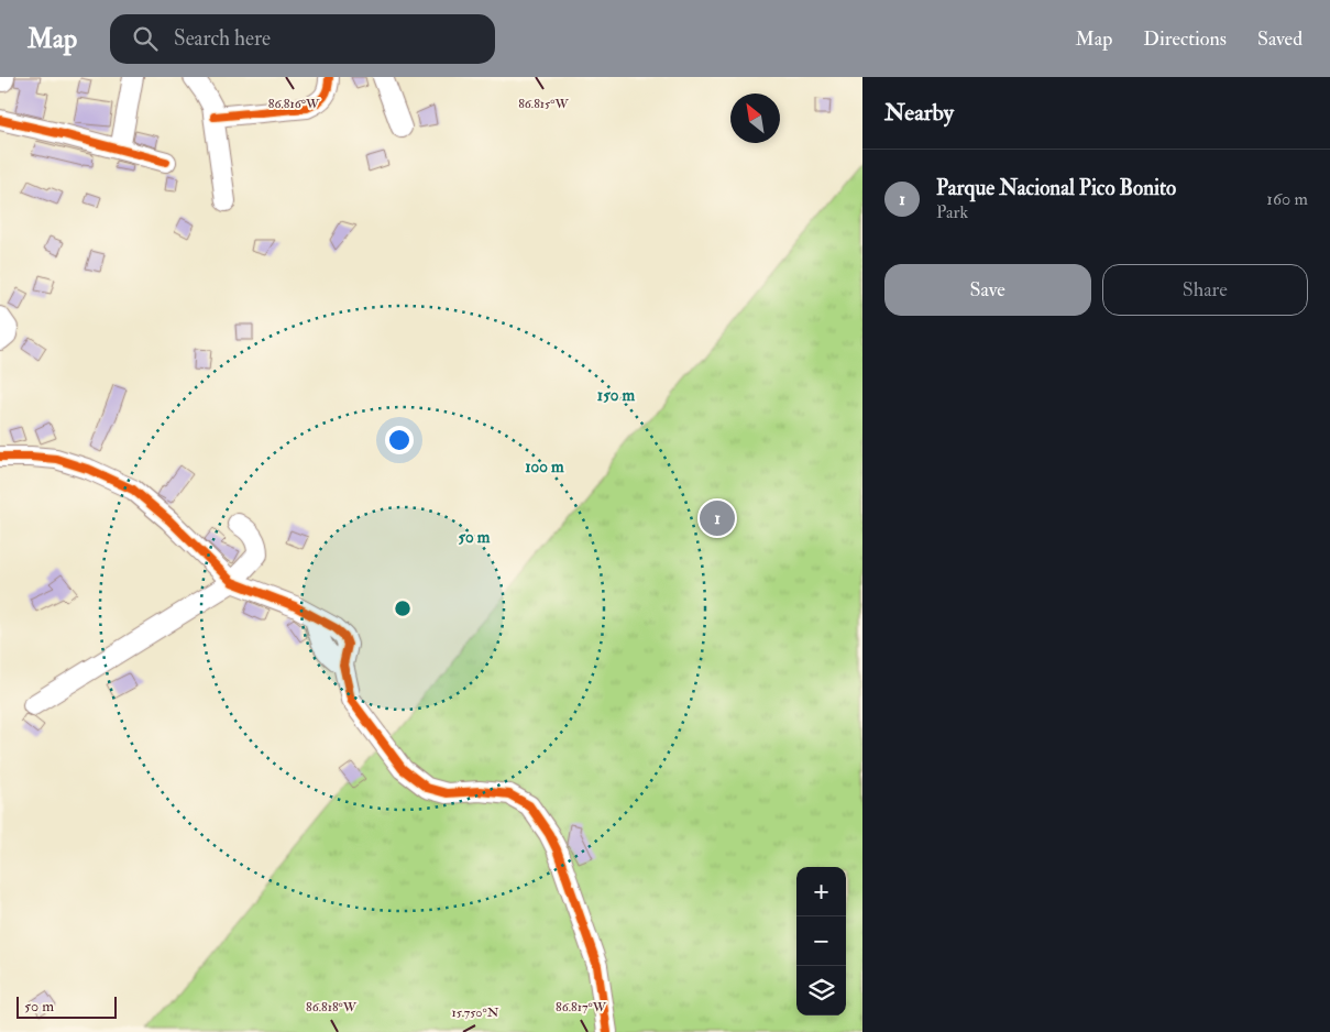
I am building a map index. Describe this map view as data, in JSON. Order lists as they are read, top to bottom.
{
  "scale_bar": "50 m",
  "north": "top left",
  "page": {
    "header": "Map",
    "search": "Search here",
    "nav": ["Map", "Directions", "Saved"],
    "heading": "Nearby",
    "list": [
      {
        "mark": "1",
        "name": "Parque Nacional Pico Bonito",
        "note": "Park",
        "value": "160 m"
      }
    ],
    "buttons": ["Save", "Share"],
    "pins": "1",
    "map_buttons": ["+", "−"],
    "scale": "50 m"
  },
  "coordinates": [
    "86.816°W",
    "86.815°W",
    "86.818°W",
    "86.817°W",
    "15.750°N"
  ],
  "rings": ["150 m", "100 m", "50 m"]
}
